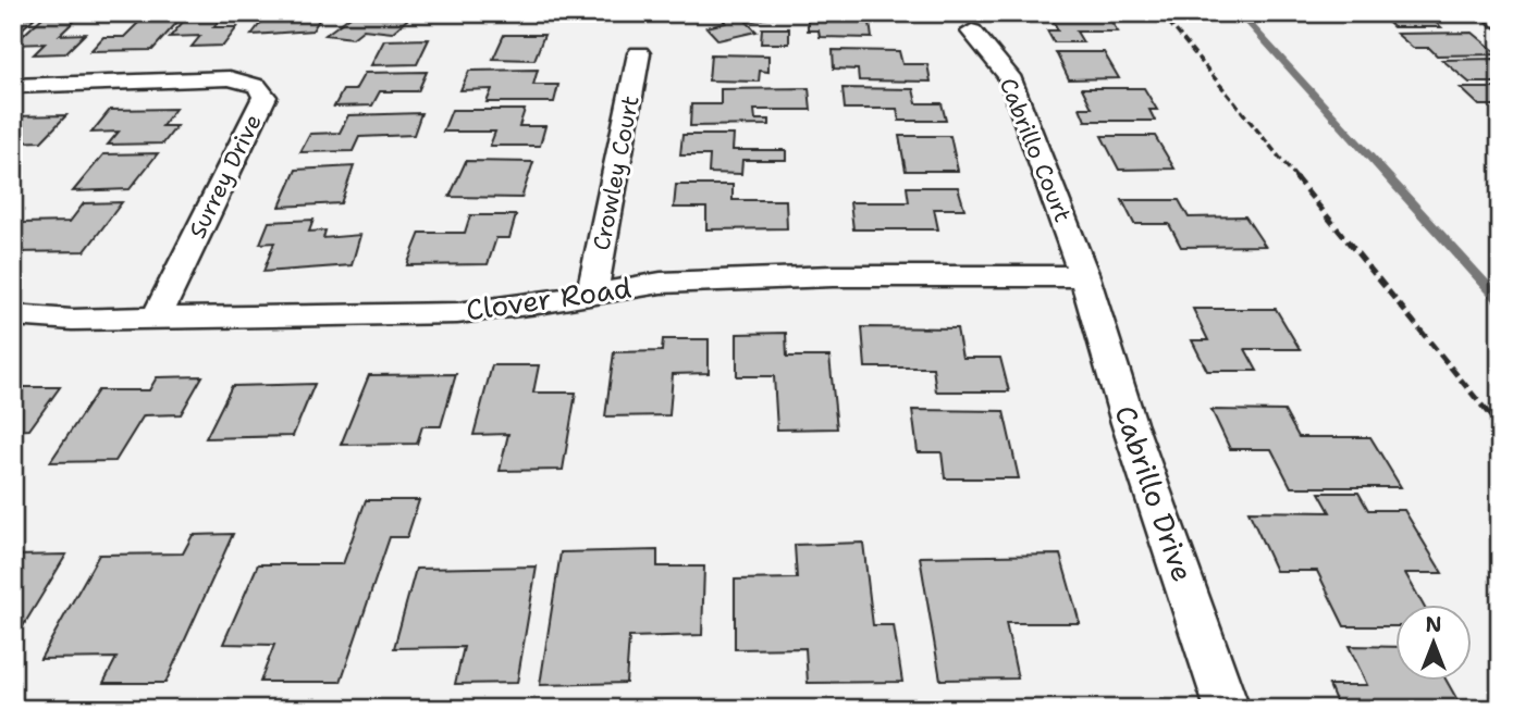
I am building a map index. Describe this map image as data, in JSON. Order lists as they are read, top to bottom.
{
  "streets": {
    "street": [
      "Cabrillo Court",
      "Crowley Court",
      "Surrey Drive",
      "Clover Road",
      "Cabrillo Drive"
    ]
  },
  "crossings": [
    ["Cabrillo Court", "Clover Road"],
    ["Cabrillo Court", "Cabrillo Drive"],
    ["Crowley Court", "Clover Road"],
    ["Surrey Drive", "Clover Road"],
    ["Clover Road", "Cabrillo Drive"]
  ],
  "north": "top"
}
